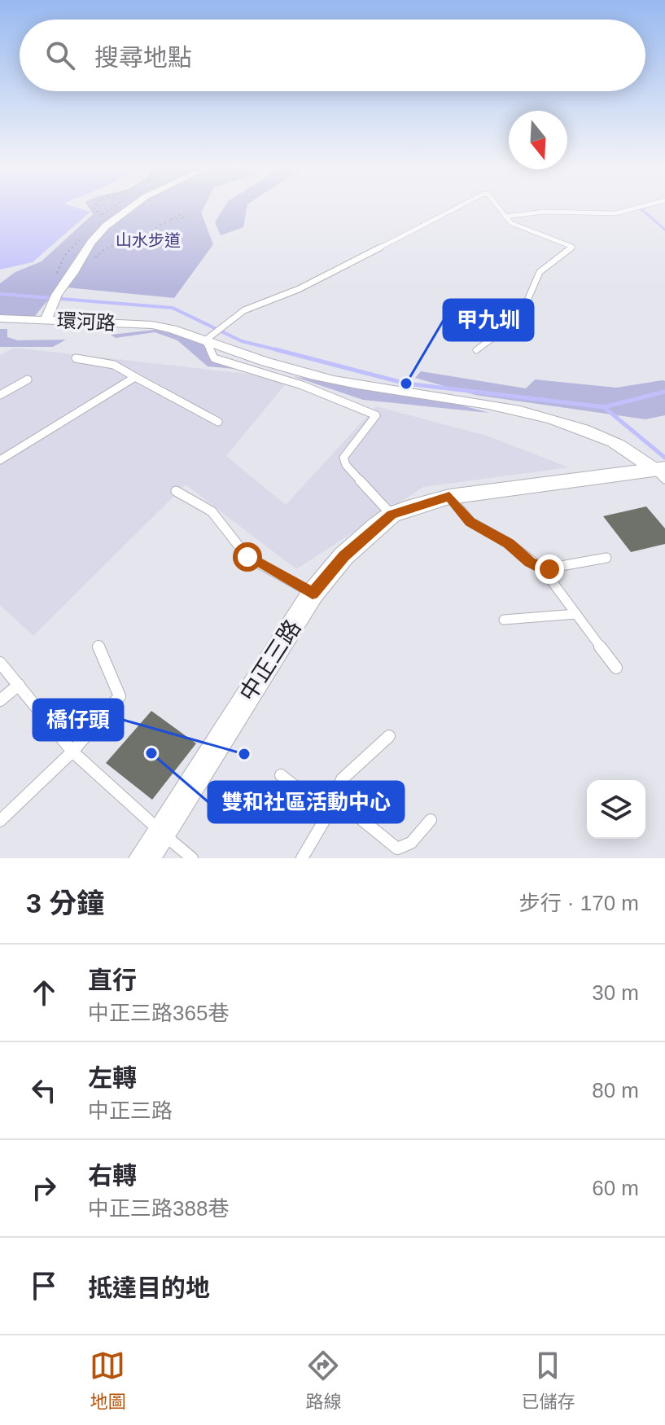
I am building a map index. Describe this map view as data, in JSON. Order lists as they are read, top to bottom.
{
  "streets": {
    "street": ["環河路", "中正三路"]
  },
  "crossings": [
    ["環河路", "中正三路"]
  ],
  "parks": ["山水步道"],
  "places": ["甲九圳", "雙和社區活動中心", "橋仔頭"],
  "north": "bottom",
  "page": {
    "search": "搜尋地點",
    "heading": ["3 分鐘", "步行 · 170 m"],
    "list": [
      ["直行", "中正三路365巷", "30 m"],
      ["左轉", "中正三路", "80 m"],
      ["右轉", "中正三路388巷", "60 m"],
      "抵達目的地"
    ],
    "nav": ["地圖", "路線", "已儲存"]
  }
}
